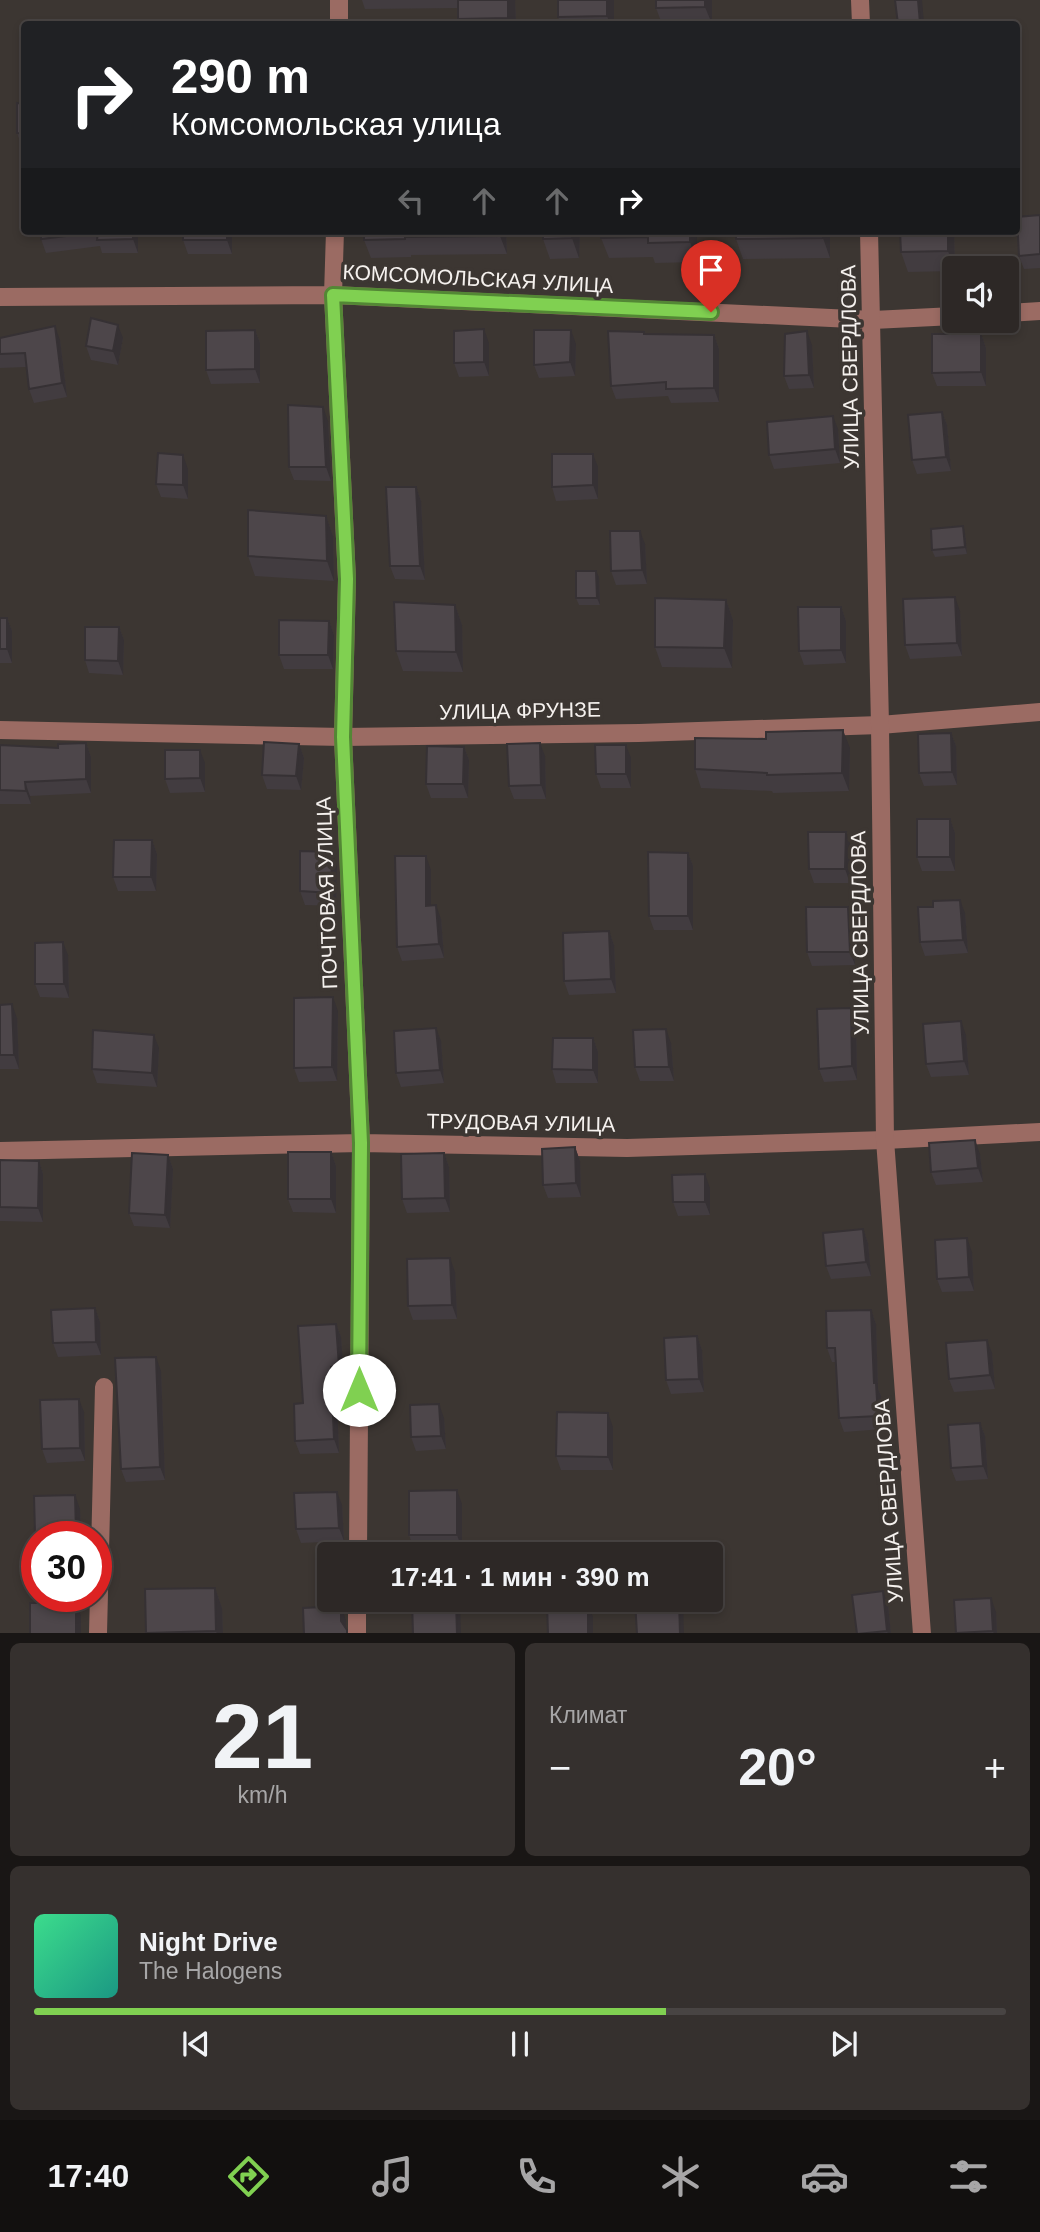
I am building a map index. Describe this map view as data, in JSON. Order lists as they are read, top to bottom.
{
  "streets": {
    "street": [
      "КОМСОМОЛЬСКАЯ УЛИЦА",
      "УЛИЦА СВЕРДЛОВА",
      "УЛИЦА ФРУНЗЕ",
      "ПОЧТОВАЯ УЛИЦА",
      "ТРУДОВАЯ УЛИЦА"
    ]
  },
  "crossings": [
    ["КОМСОМОЛЬСКАЯ УЛИЦА", "УЛИЦА СВЕРДЛОВА"],
    ["КОМСОМОЛЬСКАЯ УЛИЦА", "ПОЧТОВАЯ УЛИЦА"],
    ["УЛИЦА СВЕРДЛОВА", "УЛИЦА ФРУНЗЕ"],
    ["УЛИЦА СВЕРДЛОВА", "ТРУДОВАЯ УЛИЦА"],
    ["УЛИЦА ФРУНЗЕ", "ПОЧТОВАЯ УЛИЦА"],
    ["ПОЧТОВАЯ УЛИЦА", "ТРУДОВАЯ УЛИЦА"]
  ],
  "page": {
    "turn": ["290 m", "Комсомольская улица"],
    "limit": "30",
    "trip": "17:41 · 1 мин · 390 m",
    "tile": [
      ["21", "km/h"],
      "Климат"
    ],
    "heat": ["−", "20°", "+"],
    "song": ["Night Drive", "The Halogens"],
    "tabs": "17:40"
  }
}
